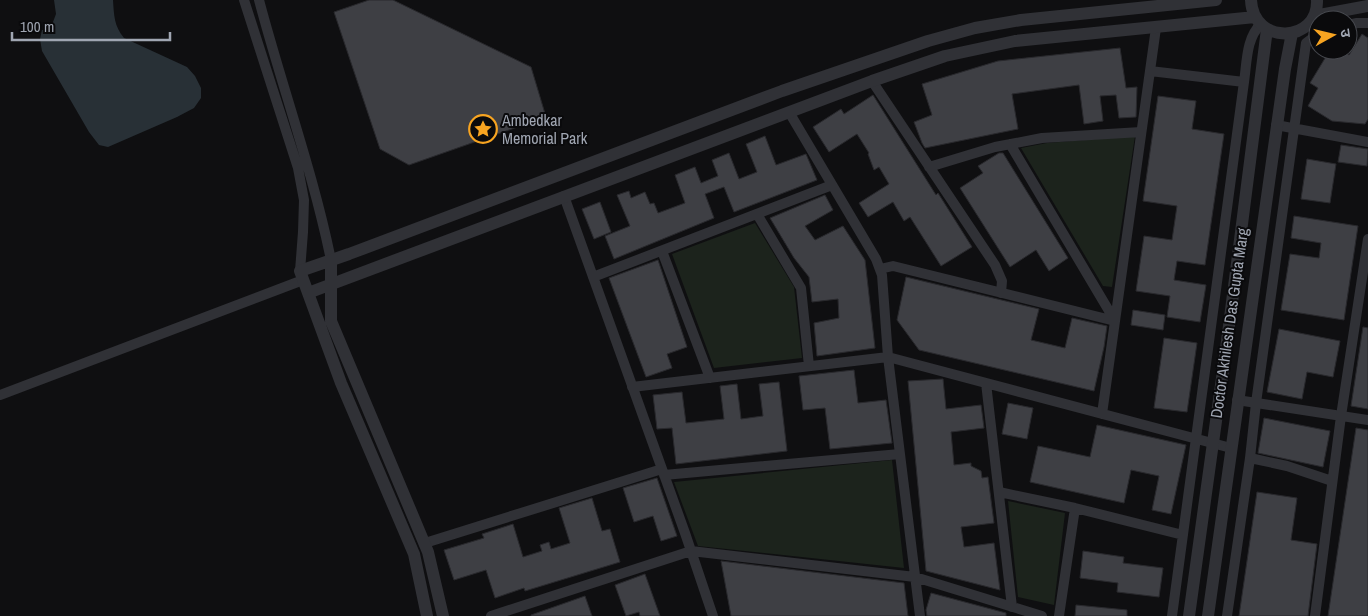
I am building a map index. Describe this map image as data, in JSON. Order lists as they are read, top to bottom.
{
  "streets": {
    "street": ["Doctor Akhilesh Das Gupta Marg"]
  },
  "places": {
    "place": ["Ambedkar Memorial Park"]
  },
  "scale_bar": "100 m",
  "north": "right"
}
